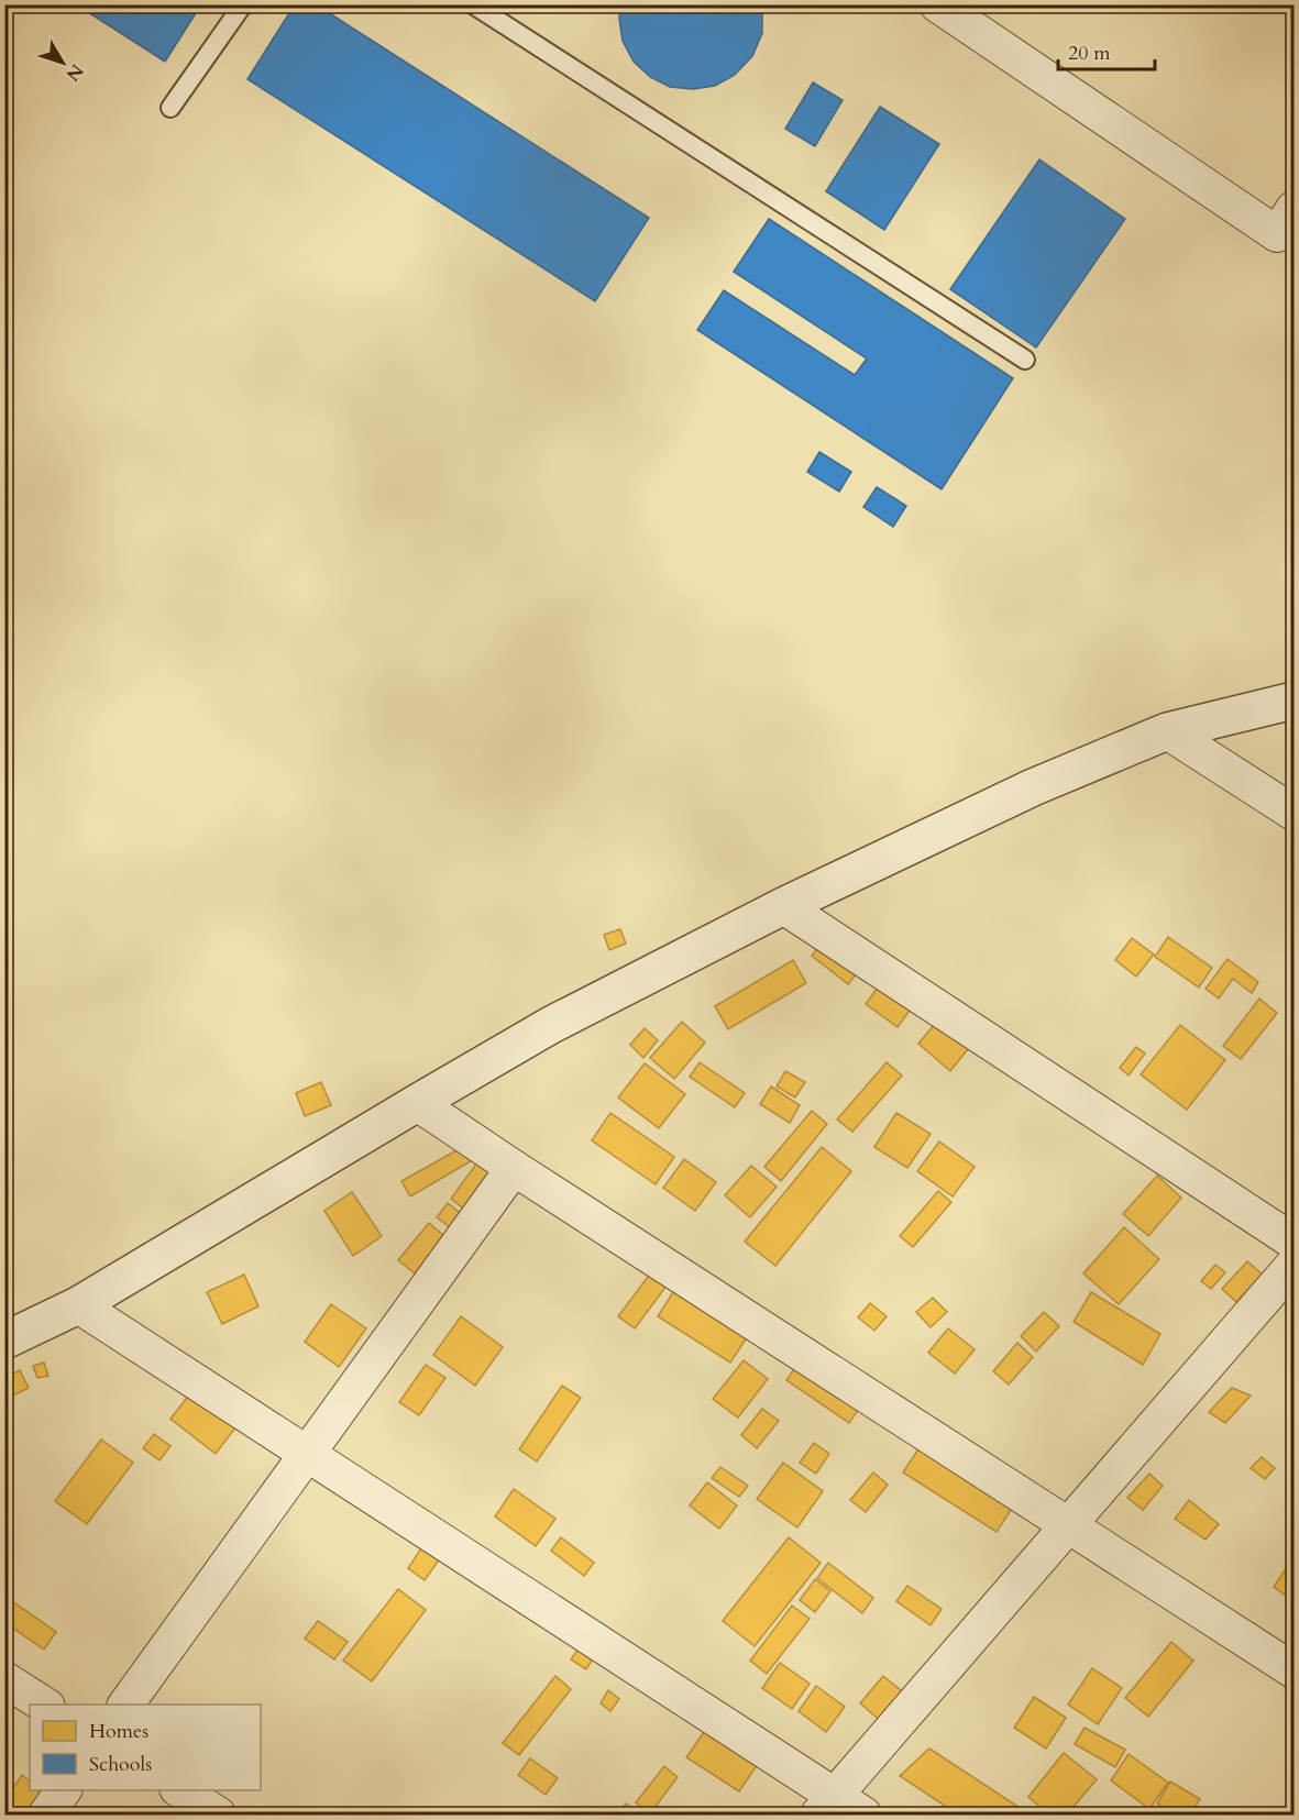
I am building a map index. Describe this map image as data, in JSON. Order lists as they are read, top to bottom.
{
  "legend": ["Homes", "Schools"],
  "scale_bar": "20 m",
  "north": "bottom right"
}
